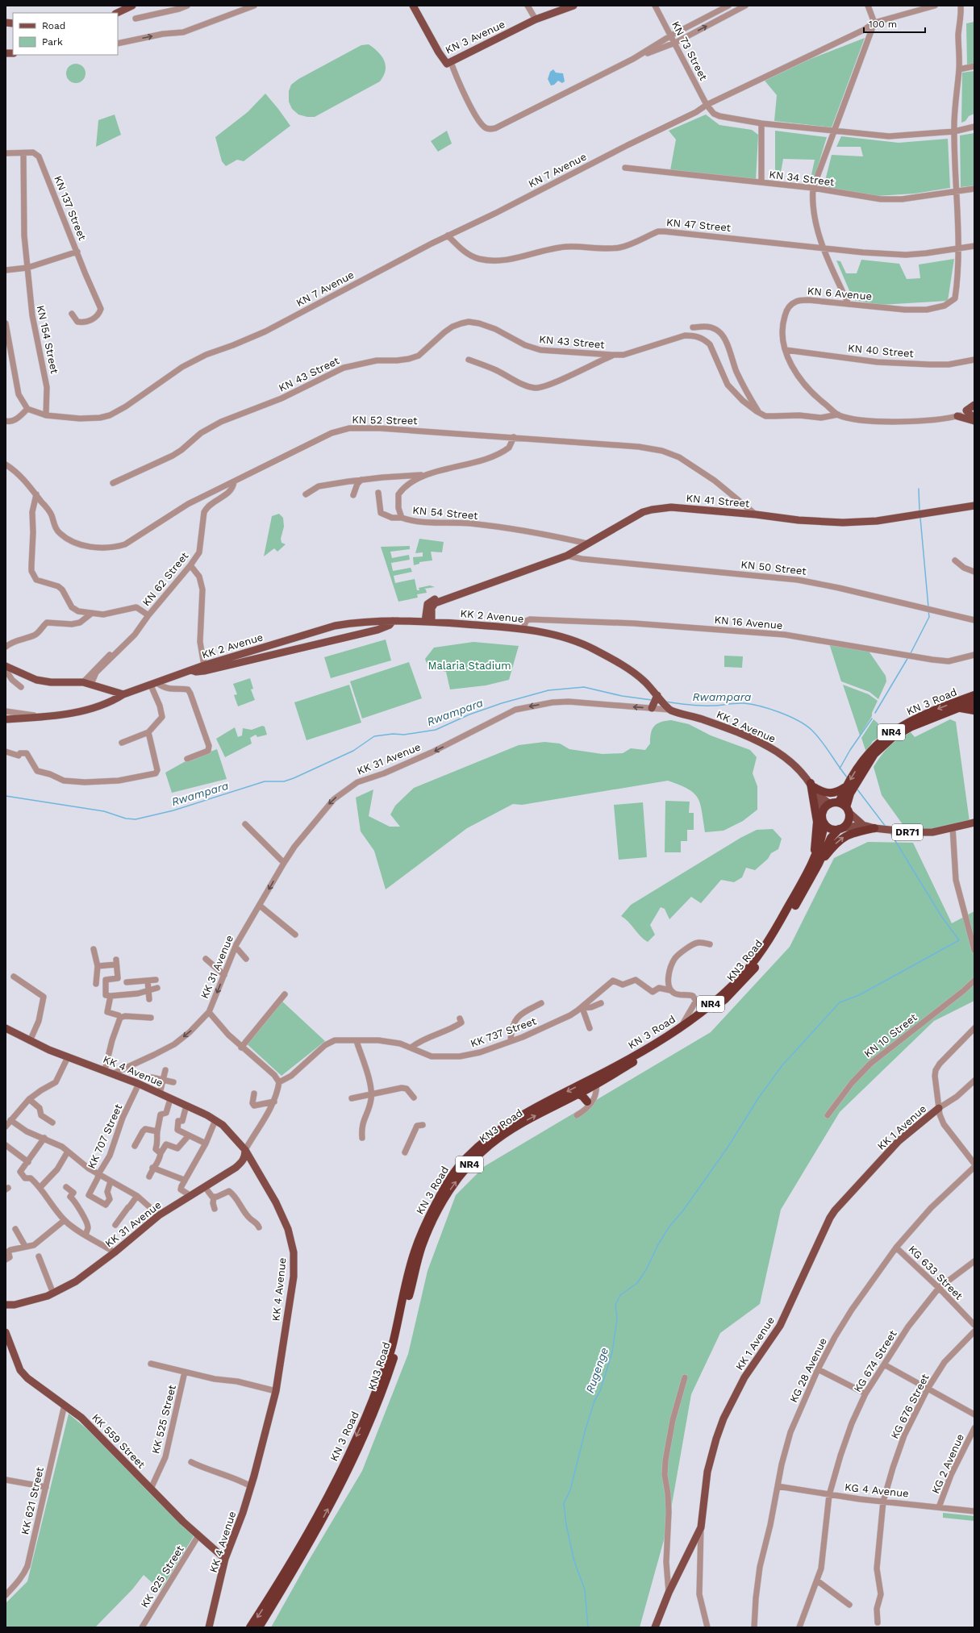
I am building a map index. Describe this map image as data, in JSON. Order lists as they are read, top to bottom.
{
  "streets": {
    "highway": ["KN 3 Road", "NR4", "KN3 Road"],
    "main road": [
      "KN 3 Avenue",
      "KN 41 Street",
      "KK 2 Avenue",
      "KK 31 Avenue",
      "DR71",
      "KK 4 Avenue",
      "KK 1 Avenue",
      "KK 559 Street"
    ],
    "street": [
      "KN 73 Street",
      "KN 7 Avenue",
      "KN 34 Street",
      "KN 137 Street",
      "KN 47 Street",
      "KN 6 Avenue",
      "KN 154 Street",
      "KN 43 Street",
      "KN 40 Street",
      "KN 52 Street",
      "KN 54 Street",
      "KN 50 Street",
      "KN 62 Street",
      "KN 16 Avenue",
      "KK 737 Street",
      "KN 10 Street",
      "KK 707 Street",
      "KG 633 Street",
      "KG 674 Street",
      "KG 28 Avenue",
      "KG 676 Street",
      "KK 525 Street",
      "KG 2 Avenue",
      "KG 4 Avenue",
      "KK 621 Street",
      "KK 625 Street"
    ]
  },
  "crossings": [
    ["KN 73 Street", "KN 7 Avenue"],
    ["KN 73 Street", "KN 6 Avenue"],
    ["KN 7 Avenue", "KN 47 Street"],
    ["KN 7 Avenue", "KN 154 Street"],
    ["KN 34 Street", "KN 6 Avenue"],
    ["KN 137 Street", "KN 154 Street"],
    ["KN 47 Street", "KN 6 Avenue"],
    ["KN 6 Avenue", "KN 43 Street"],
    ["KN 6 Avenue", "KN 40 Street"],
    ["KN 52 Street", "KN 41 Street"],
    ["KN 52 Street", "KN 54 Street"],
    ["KN 52 Street", "KN 62 Street"],
    ["KN 41 Street", "KN 54 Street"],
    ["KN 41 Street", "KN 50 Street"],
    ["KN 41 Street", "KK 2 Avenue"],
    ["KK 2 Avenue", "KN 16 Avenue"],
    ["KK 2 Avenue", "KN 3 Road"],
    ["KK 2 Avenue", "NR4"],
    ["KK 2 Avenue", "KK 31 Avenue"],
    ["KK 2 Avenue", "DR71"],
    ["KK 2 Avenue", "KN3 Road"],
    ["KN 3 Road", "NR4"],
    ["KN 3 Road", "DR71"],
    ["KN 3 Road", "KN3 Road"],
    ["NR4", "DR71"],
    ["NR4", "KN3 Road"],
    ["KK 31 Avenue", "KK 737 Street"],
    ["KK 31 Avenue", "KK 4 Avenue"],
    ["DR71", "KN3 Road"],
    ["KK 4 Avenue", "KK 707 Street"],
    ["KK 4 Avenue", "KK 559 Street"],
    ["KG 633 Street", "KG 674 Street"],
    ["KG 633 Street", "KG 28 Avenue"],
    ["KG 674 Street", "KG 4 Avenue"],
    ["KG 28 Avenue", "KG 4 Avenue"],
    ["KG 676 Street", "KG 4 Avenue"],
    ["KK 525 Street", "KK 559 Street"],
    ["KK 559 Street", "KK 621 Street"],
    ["KK 559 Street", "KK 625 Street"],
    ["KG 2 Avenue", "KG 4 Avenue"]
  ],
  "one_way": ["KN 3 Road", "KK 31 Avenue", "KN3 Road"],
  "water": ["Rwampara", "Rugenge"],
  "parks": ["Malaria Stadium"],
  "legend": ["Road", "Park"],
  "scale_bar": "100 m"
}
